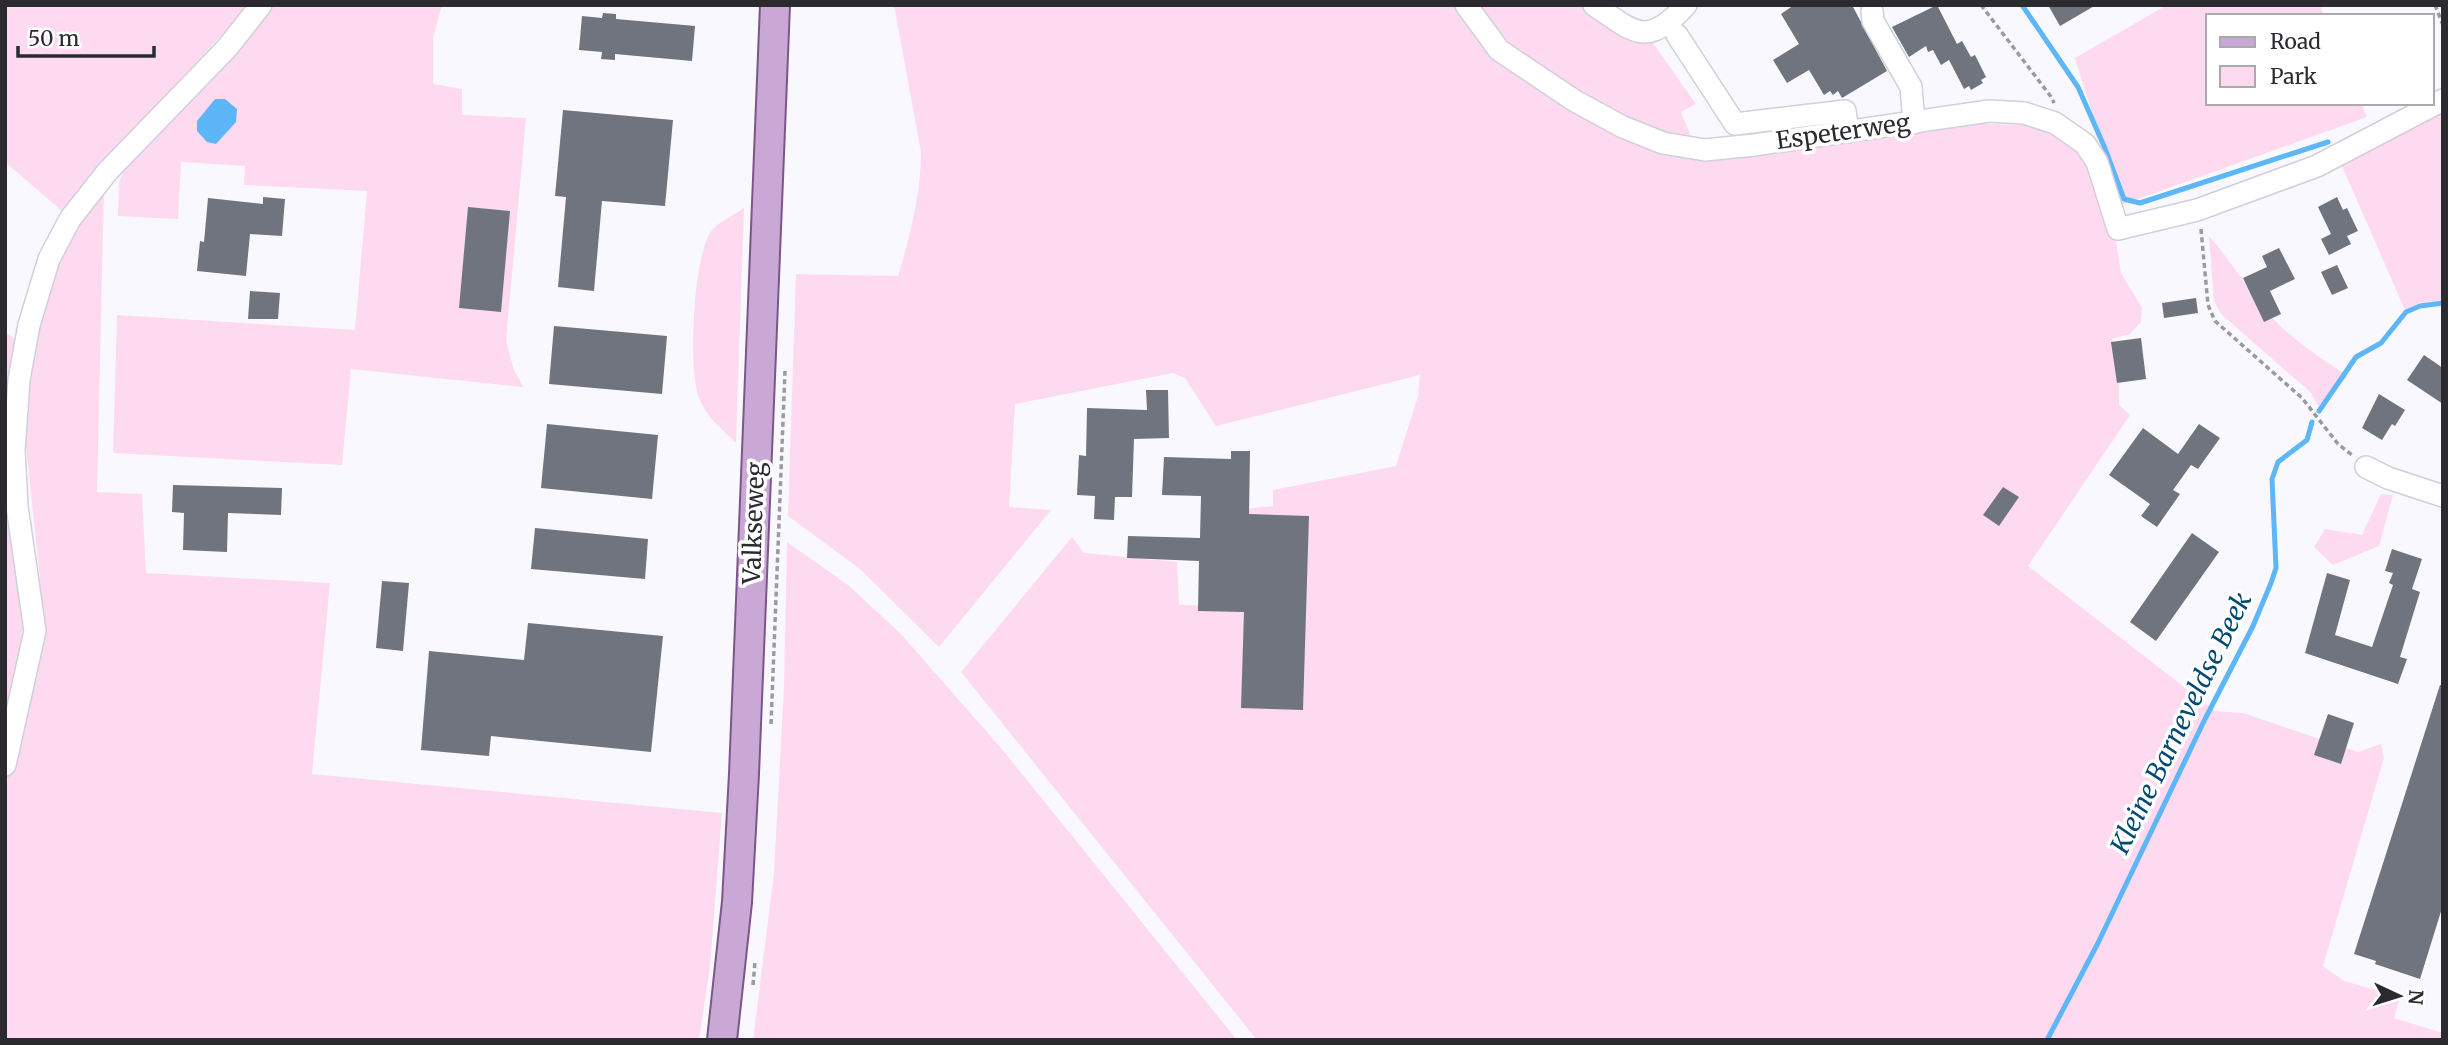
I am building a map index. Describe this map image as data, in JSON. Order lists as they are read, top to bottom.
{
  "streets": {
    "main road": ["Valkseweg"],
    "street": ["Espeterweg"]
  },
  "water": ["Kleine Barneveldse Beek"],
  "legend": ["Road", "Park"],
  "scale_bar": "50 m",
  "north": "right"
}
